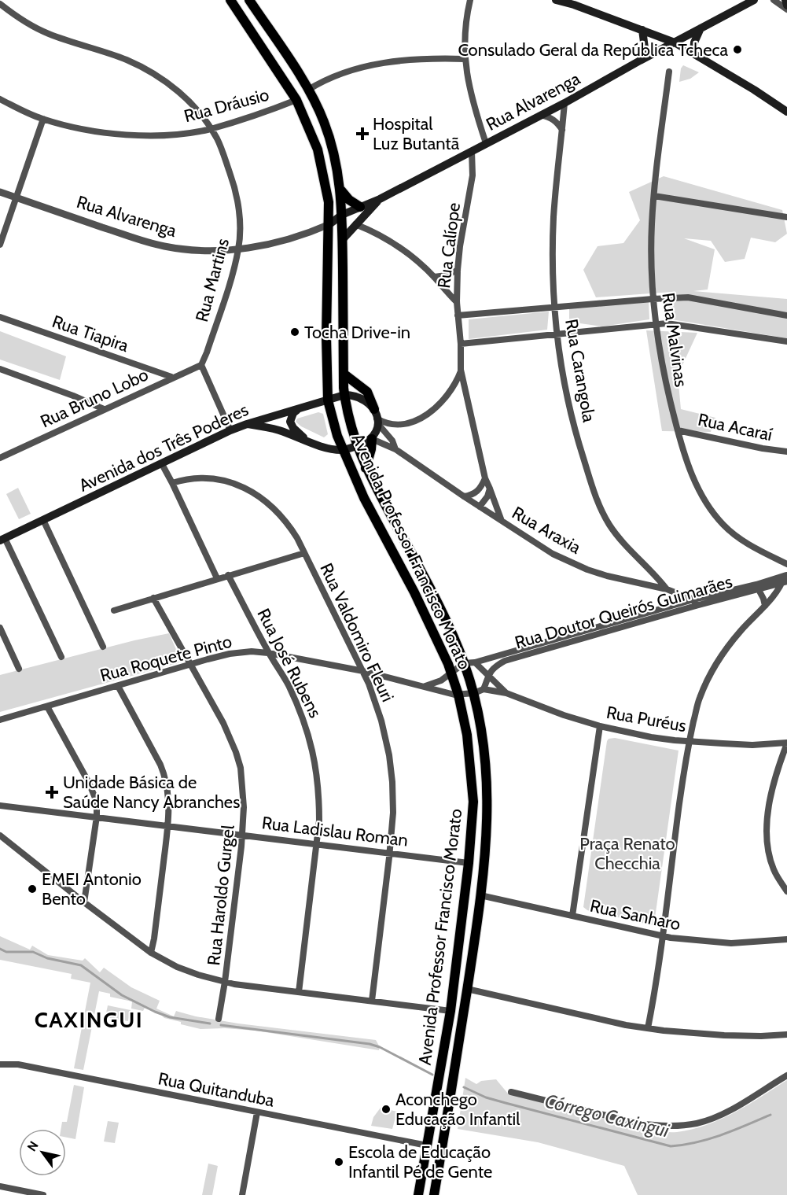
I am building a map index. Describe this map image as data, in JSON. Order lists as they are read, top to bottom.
{
  "streets": {
    "highway": ["Avenida Professor Francisco Morato"],
    "main road": ["Rua Alvarenga", "Avenida dos Três Poderes"],
    "street": [
      "Rua Dráusio",
      "Rua Calíope",
      "Rua Martins",
      "Rua Tiapira",
      "Rua Malvinas",
      "Rua Carangola",
      "Rua Bruno Lobo",
      "Rua Acaraí",
      "Rua Araxia",
      "Rua Doutor Queirós Guimarães",
      "Rua Valdomiro Fleuri",
      "Rua Roquete Pinto",
      "Rua José Rubens",
      "Rua Puréus",
      "Rua Ladislau Roman",
      "Rua Haroldo Gurgel",
      "Rua Sanharo",
      "Rua Quitanduba"
    ]
  },
  "crossings": [
    ["Rua Alvarenga", "Rua Calíope"],
    ["Rua Alvarenga", "Rua Martins"],
    ["Rua Alvarenga", "Rua Carangola"],
    ["Rua Alvarenga", "Avenida Professor Francisco Morato"],
    ["Rua Dráusio", "Rua Martins"],
    ["Rua Dráusio", "Avenida Professor Francisco Morato"],
    ["Rua Martins", "Rua Bruno Lobo"],
    ["Rua Tiapira", "Rua Bruno Lobo"],
    ["Rua Malvinas", "Rua Acaraí"],
    ["Rua Carangola", "Rua Araxia"],
    ["Rua Carangola", "Rua Doutor Queirós Guimarães"],
    ["Avenida dos Três Poderes", "Avenida Professor Francisco Morato"],
    ["Rua Araxia", "Rua Doutor Queirós Guimarães"],
    ["Avenida Professor Francisco Morato", "Rua Roquete Pinto"],
    ["Avenida Professor Francisco Morato", "Rua Ladislau Roman"],
    ["Avenida Professor Francisco Morato", "Rua Sanharo"],
    ["Avenida Professor Francisco Morato", "Rua Quitanduba"],
    ["Rua Doutor Queirós Guimarães", "Rua Puréus"],
    ["Rua Valdomiro Fleuri", "Rua Roquete Pinto"],
    ["Rua Valdomiro Fleuri", "Rua Ladislau Roman"],
    ["Rua Roquete Pinto", "Rua José Rubens"],
    ["Rua Roquete Pinto", "Rua Haroldo Gurgel"],
    ["Rua José Rubens", "Rua Ladislau Roman"],
    ["Rua Ladislau Roman", "Rua Haroldo Gurgel"]
  ],
  "districts": ["CAXINGUI"],
  "water": ["Córrego Caxingui"],
  "parks": ["Praça Renato Checchia"],
  "places": {
    "other": [
      "Consulado Geral da República Tcheca",
      "Tocha Drive-in",
      "EMEI Antonio Bento",
      "Aconchego Educação Infantil",
      "Escola de Educação Infantil Pé de Gente"
    ],
    "health": ["Hospital Luz Butantã", "Unidade Básica de Saúde Nancy Abranches"]
  },
  "north": "top left"
}
